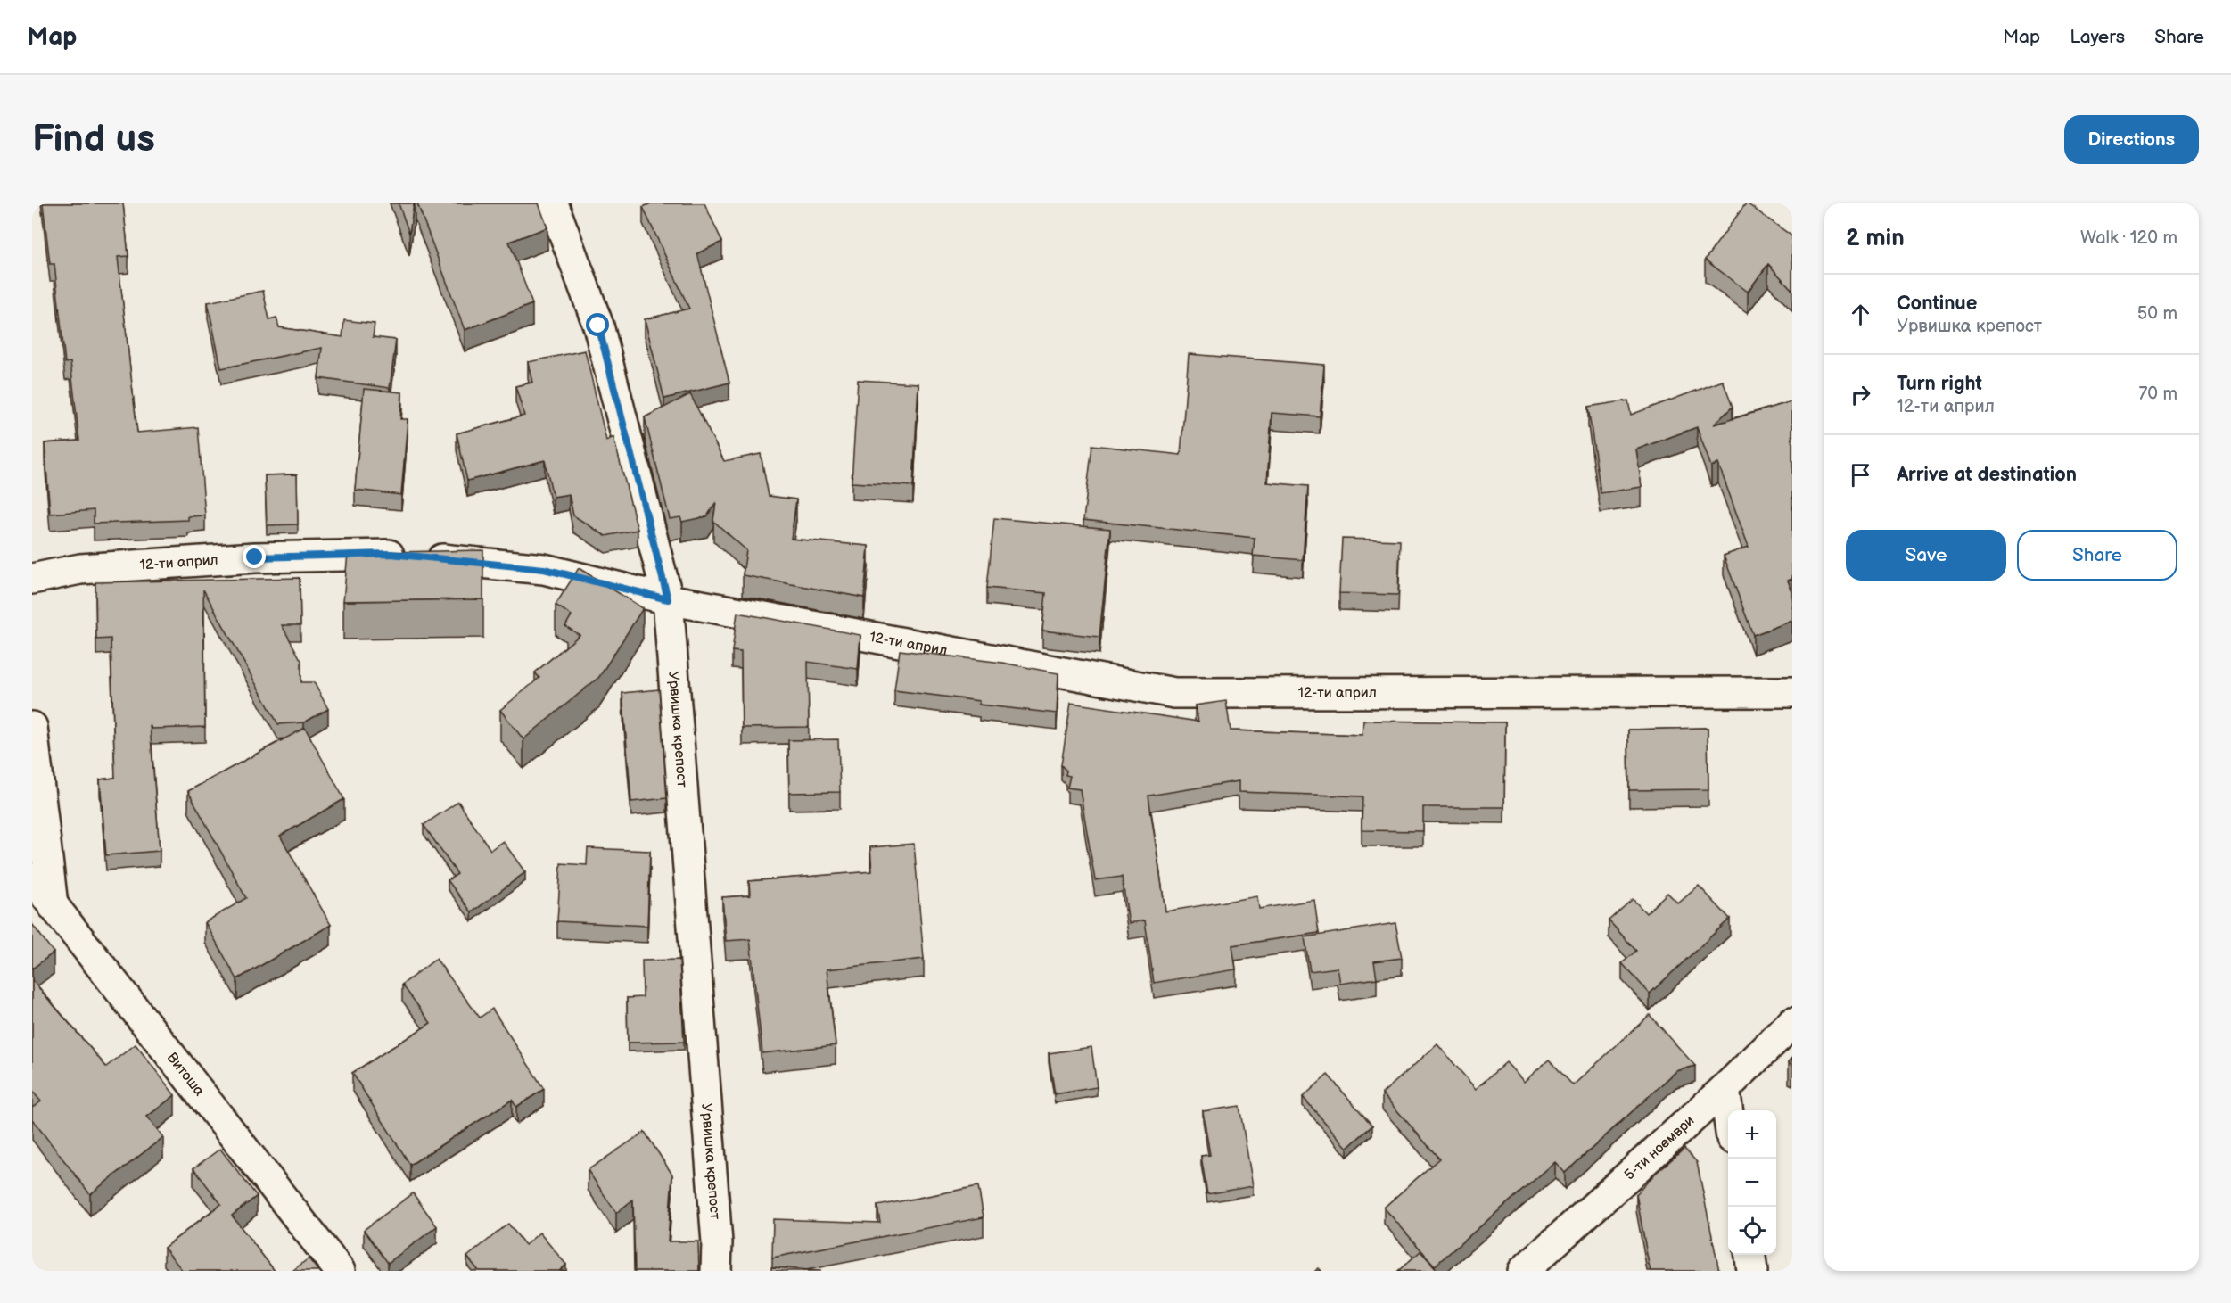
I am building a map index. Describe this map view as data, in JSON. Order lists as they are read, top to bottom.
{
  "streets": {
    "street": [
      "12-ти април",
      "Урвишка крепост",
      "Витоша",
      "5-ти ноември"
    ]
  },
  "crossings": [
    ["12-ти април", "Урвишка крепост"]
  ],
  "page": {
    "header": "Map",
    "nav": ["Map", "Layers", "Share"],
    "buttons": [
      "Directions",
      ["Save", "Share"]
    ],
    "title": "Find us",
    "heading": ["2 min", "Walk · 120 m"],
    "list": [
      ["Continue", "Урвишка крепост", "50 m"],
      ["Turn right", "12-ти април", "70 m"],
      "Arrive at destination"
    ],
    "map_buttons": ["+", "−"]
  }
}
